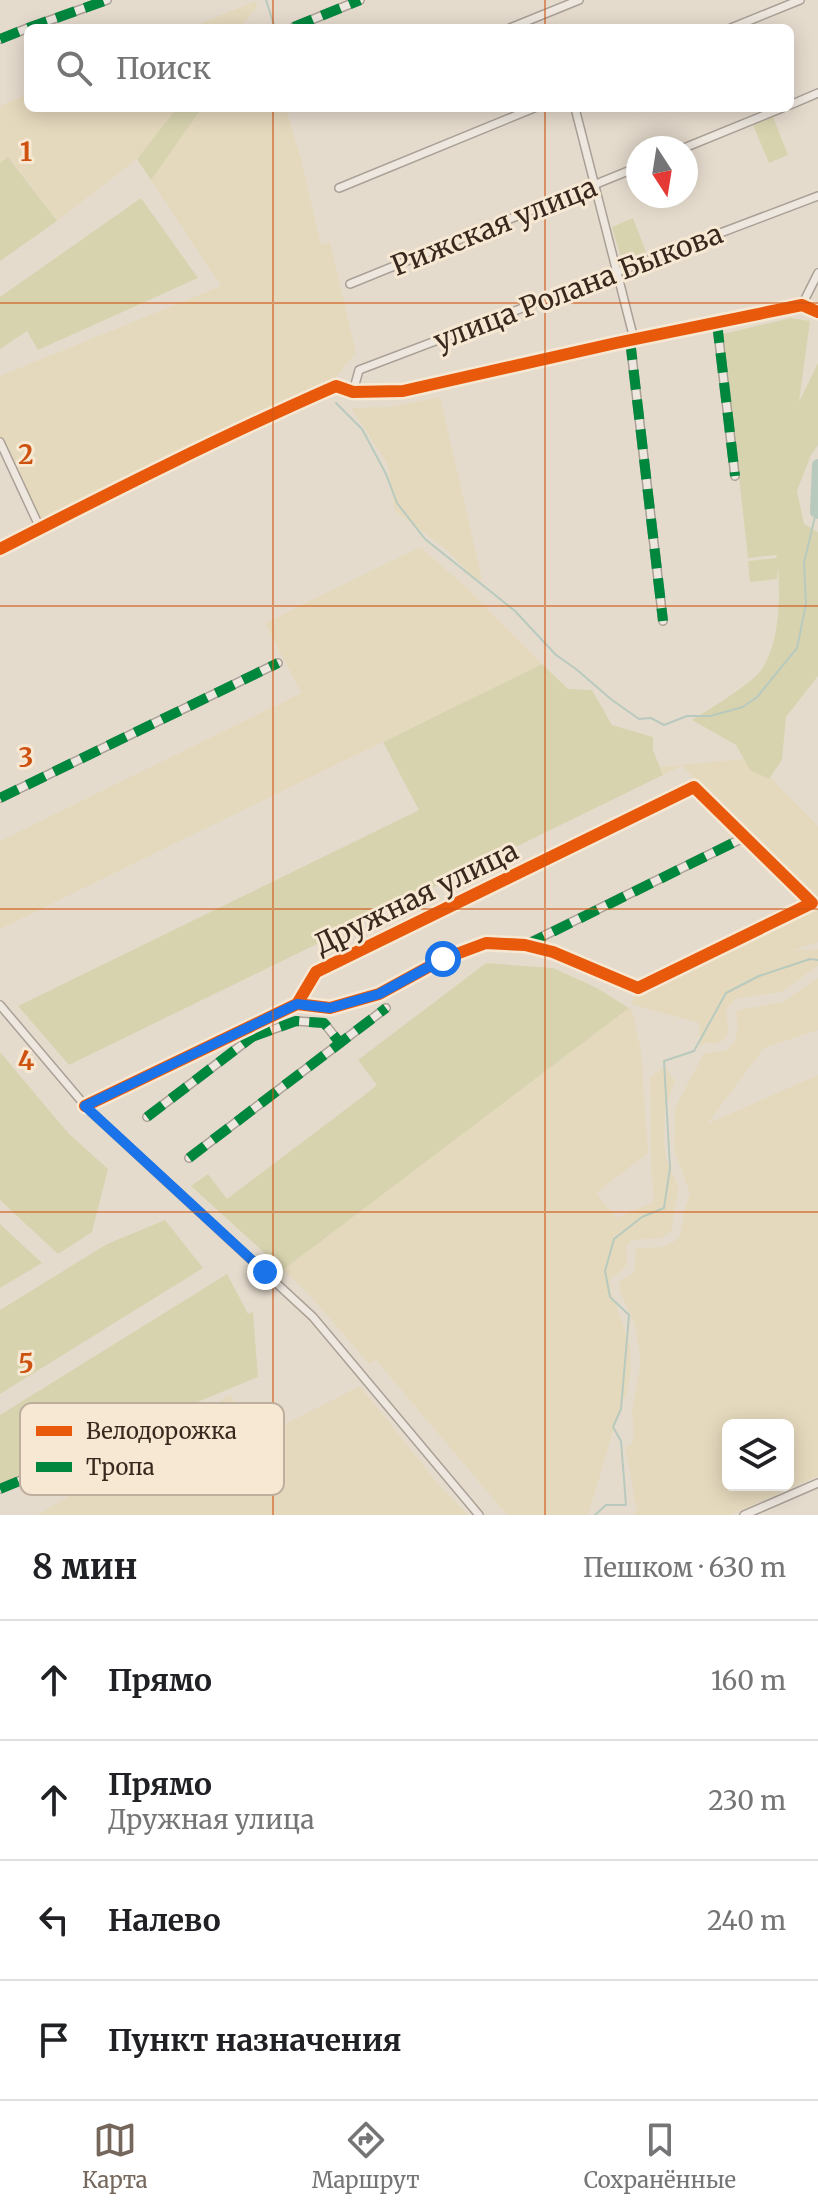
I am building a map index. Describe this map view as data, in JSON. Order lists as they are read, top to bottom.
{
  "streets": {
    "street": ["Рижская улица", "улица Ролана Быкова", "Дружная улица"]
  },
  "legend": ["Велодорожка", "Тропа"],
  "north": "bottom",
  "page": {
    "search": "Поиск",
    "heading": ["8 мин", "Пешком · 630 m"],
    "list": [
      ["Прямо", "160 m"],
      ["Прямо", "Дружная улица", "230 m"],
      ["Налево", "240 m"],
      "Пункт назначения"
    ],
    "nav": ["Карта", "Маршрут", "Сохранённые"]
  },
  "grid": {
    "rows": [
      "1",
      "2",
      "3",
      "4",
      "5"
    ]
  }
}
